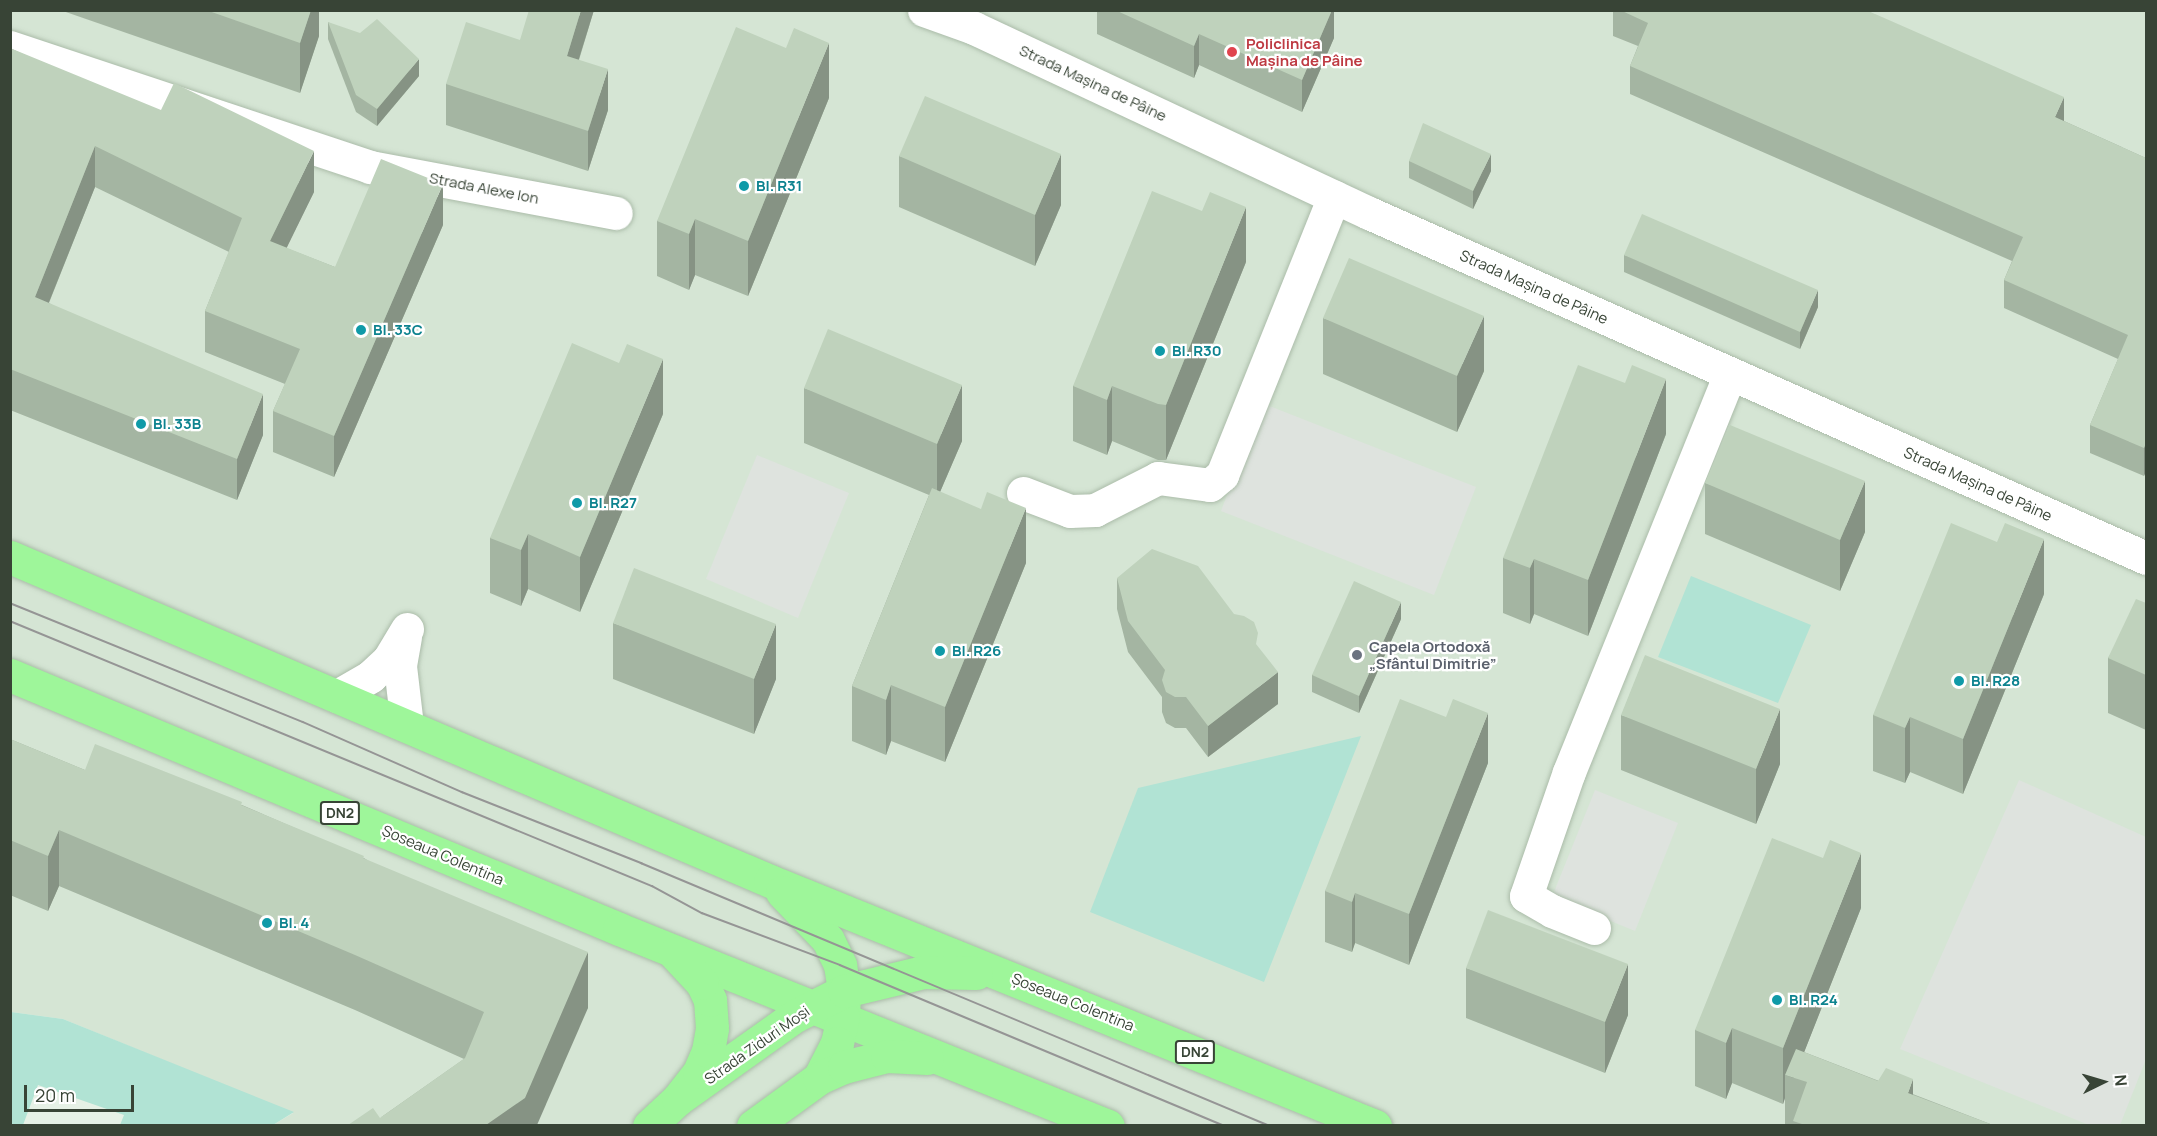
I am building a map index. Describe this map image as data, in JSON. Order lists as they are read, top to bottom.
{
  "streets": {
    "main road": ["DN2", "Șoseaua Colentina", "Strada Ziduri Moși"],
    "street": ["Strada Mașina de Pâine", "Strada Alexe Ion"]
  },
  "crossings": [
    ["Șoseaua Colentina", "Strada Ziduri Moși"]
  ],
  "places": [
    "Policlinica Mașina de Pâine",
    "Bl. R31",
    "Bl. 33C",
    "Bl. R30",
    "Bl. 33B",
    "Bl. R27",
    "Bl. R26",
    "Capela Ortodoxă „Sfântul Dimitrie”",
    "Bl. R28",
    "Bl. 4",
    "Bl. R24"
  ],
  "scale_bar": "20 m",
  "north": "right"
}
